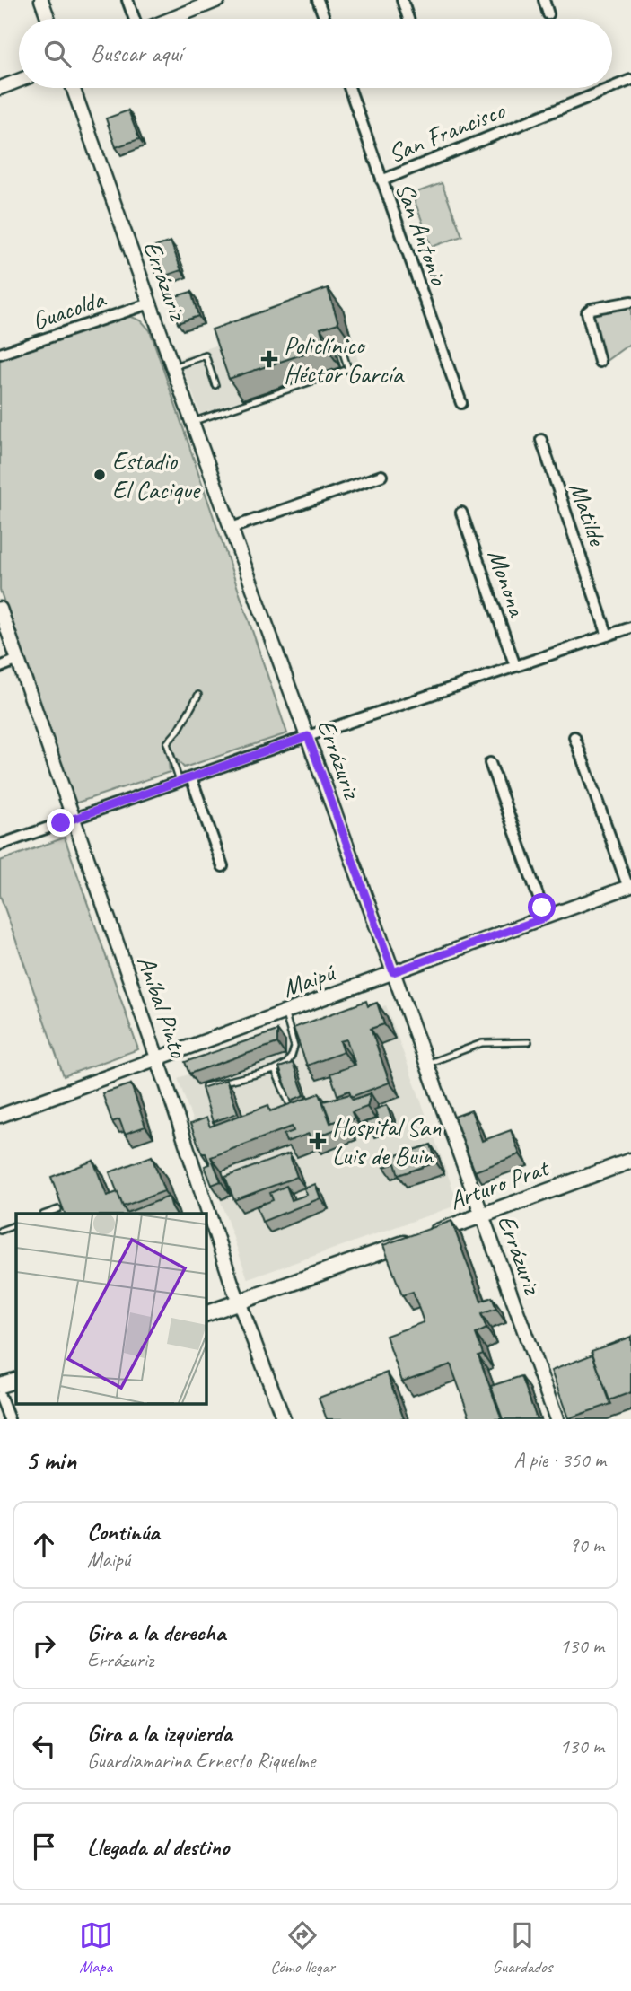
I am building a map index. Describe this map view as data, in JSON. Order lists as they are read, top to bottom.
{
  "streets": {
    "main road": ["Arturo Prat"],
    "street": [
      "San Francisco",
      "San Antonio",
      "Errázuriz",
      "Guacolda",
      "Matilde",
      "Monona",
      "Maipú",
      "Aníbal Pinto"
    ]
  },
  "crossings": [
    ["San Francisco", "San Antonio"],
    ["Errázuriz", "Guacolda"],
    ["Errázuriz", "Maipú"],
    ["Errázuriz", "Arturo Prat"],
    ["Maipú", "Aníbal Pinto"],
    ["Aníbal Pinto", "Arturo Prat"]
  ],
  "places": {
    "health": ["Policlínico Héctor García", "Hospital San Luis de Buin"],
    "other": ["Estadio El Cacique"]
  },
  "page": {
    "search": "Buscar aquí",
    "heading": ["5 min", "A pie · 350 m"],
    "list": [
      ["Continúa", "Maipú", "90 m"],
      ["Gira a la derecha", "Errázuriz", "130 m"],
      ["Gira a la izquierda", "Guardiamarina Ernesto Riquelme", "130 m"],
      "Llegada al destino"
    ],
    "nav": ["Mapa", "Cómo llegar", "Guardados"]
  }
}
